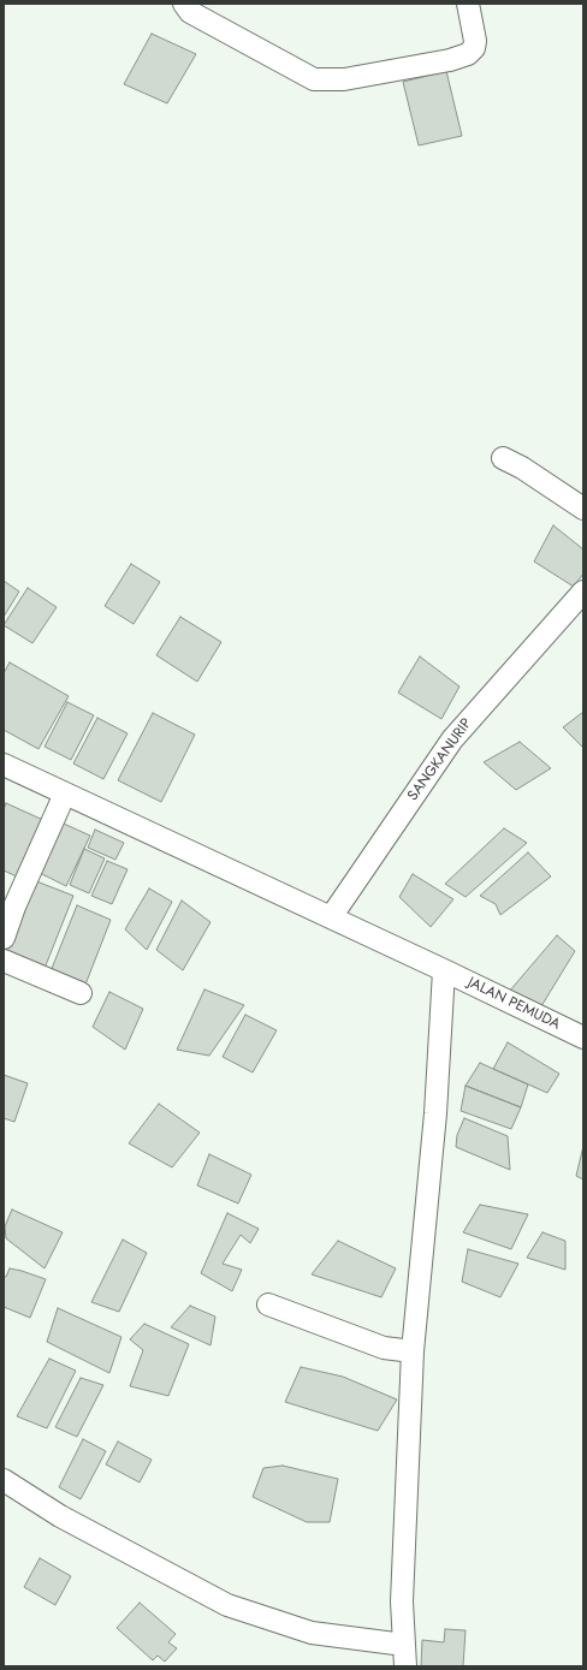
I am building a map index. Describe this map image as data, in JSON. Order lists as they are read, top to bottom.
{
  "streets": {
    "street": ["SANGKANURIP", "JALAN PEMUDA"]
  },
  "crossings": [
    ["SANGKANURIP", "JALAN PEMUDA"]
  ]
}
